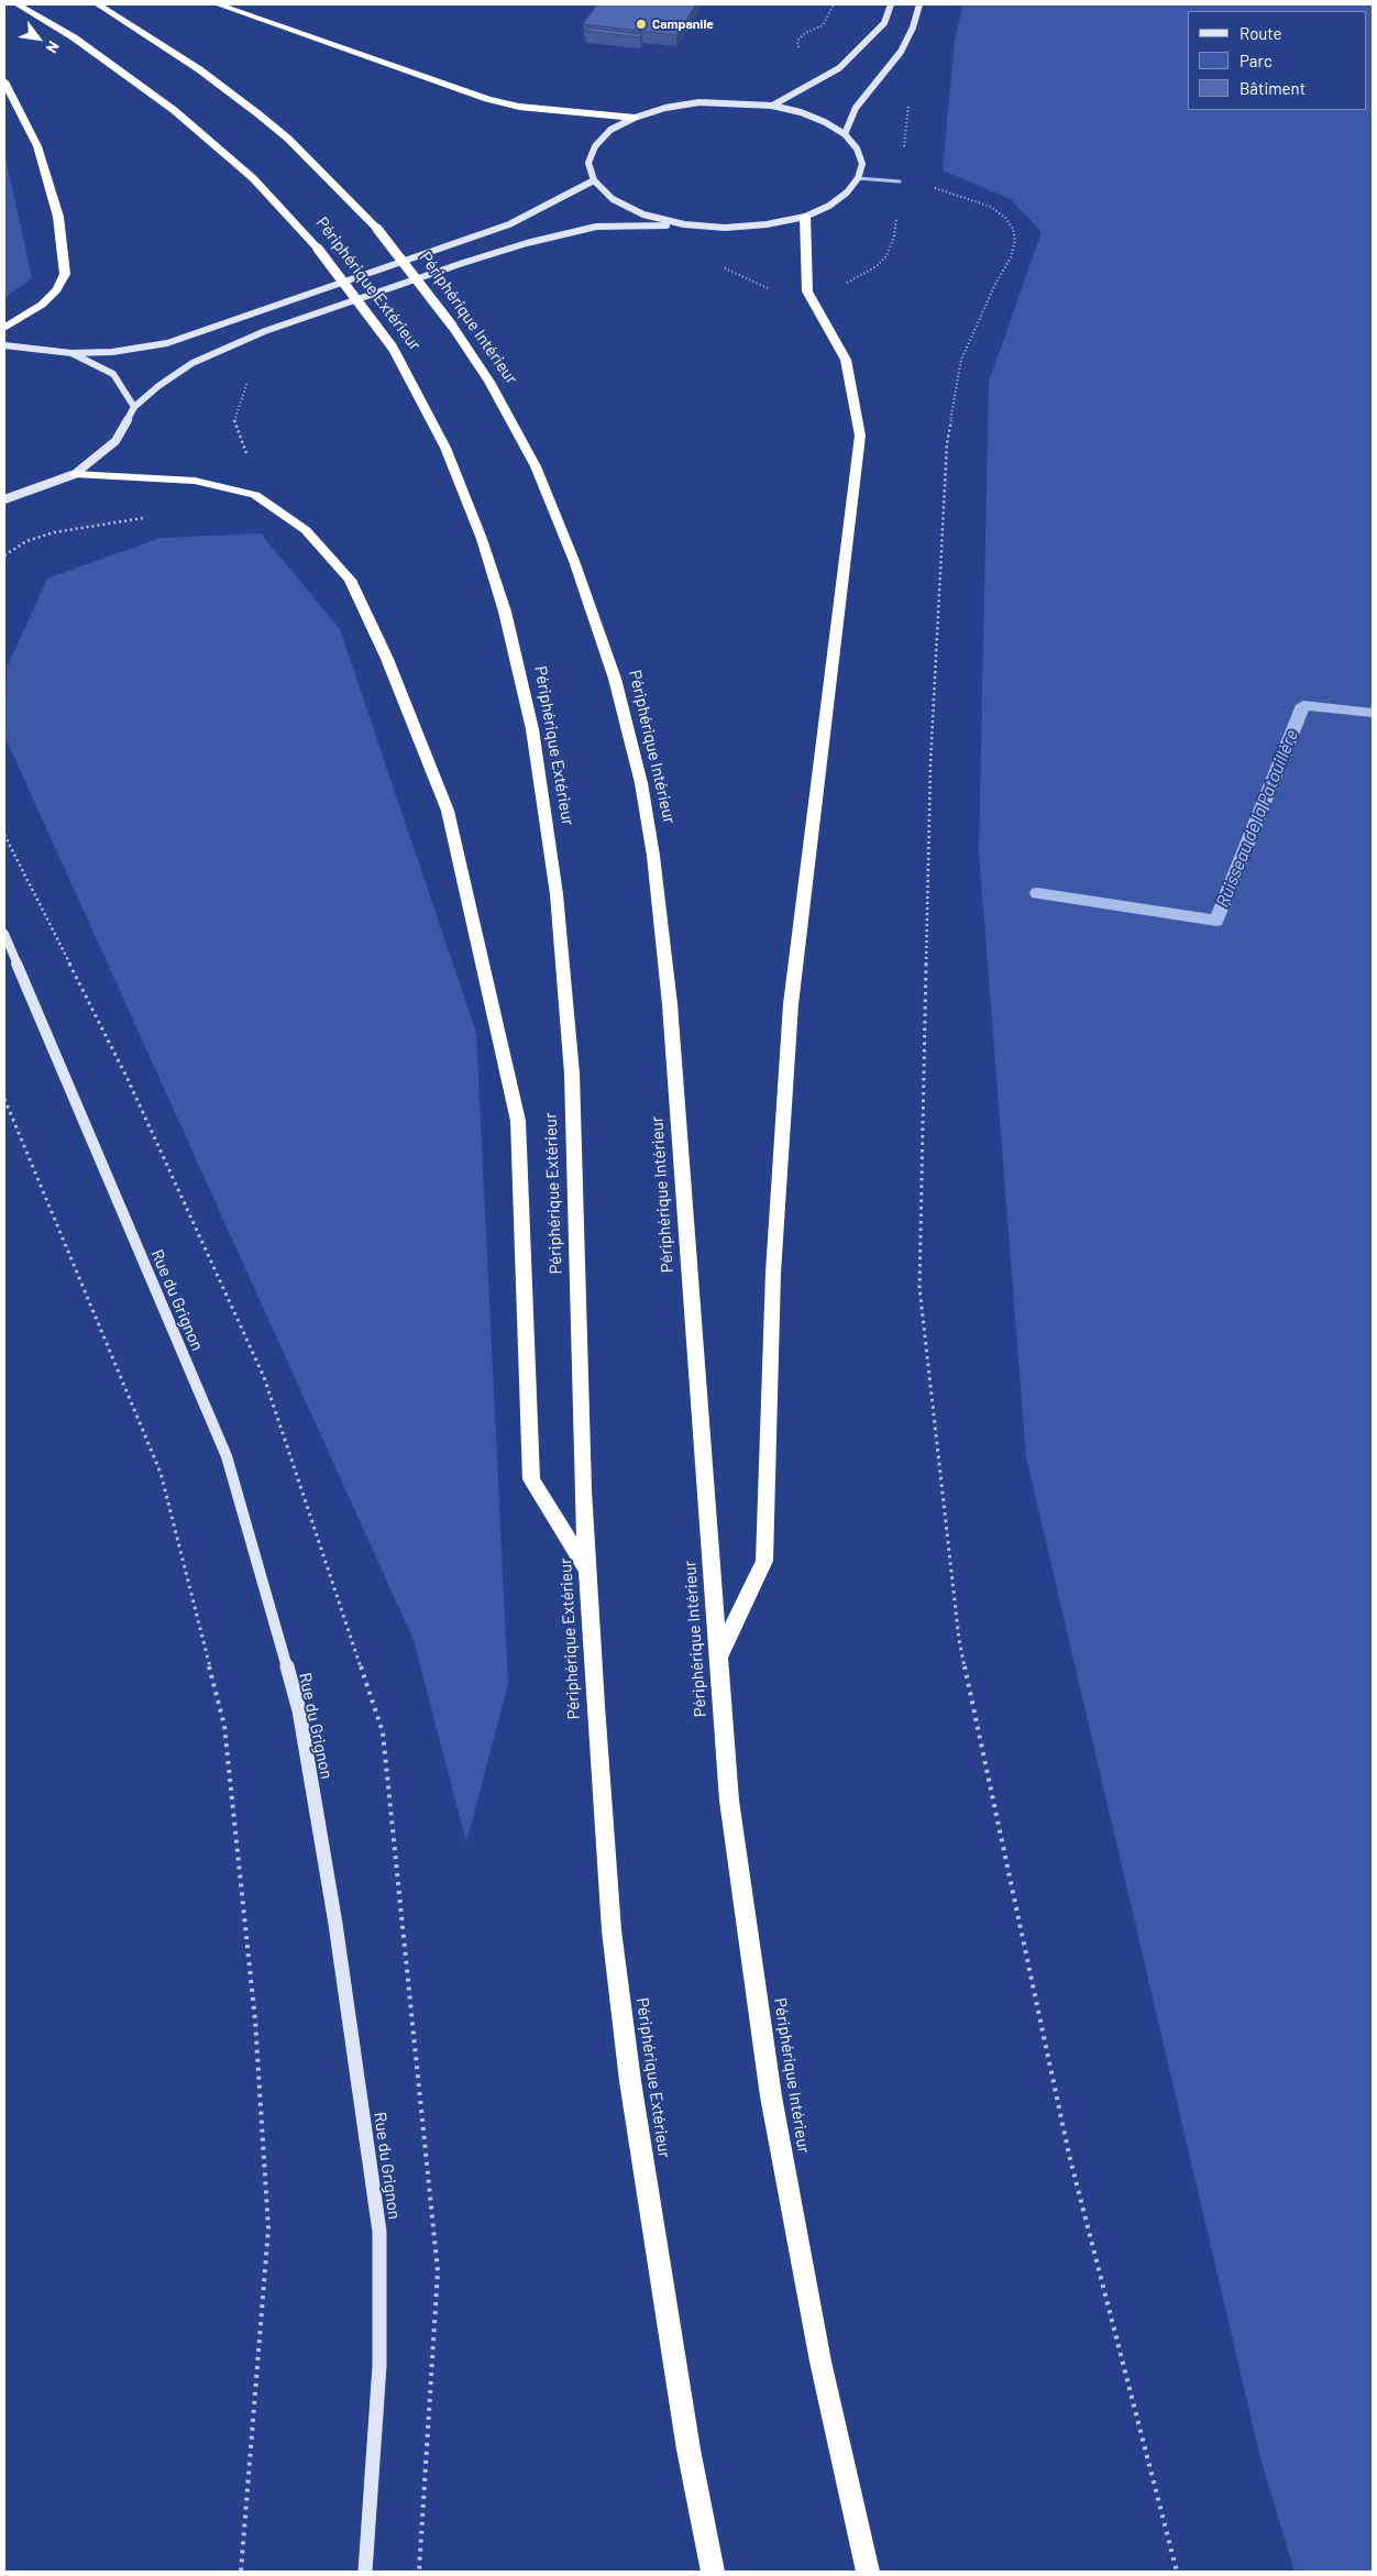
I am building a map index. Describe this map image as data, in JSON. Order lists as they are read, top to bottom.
{
  "streets": {
    "highway": ["Périphérique Extérieur", "Périphérique Intérieur"],
    "main road": ["Rue du Grignon"]
  },
  "water": ["Ruisseau de la Patouillère"],
  "places": ["Campanile"],
  "legend": ["Route", "Parc", "Bâtiment"],
  "north": "bottom right"
}
